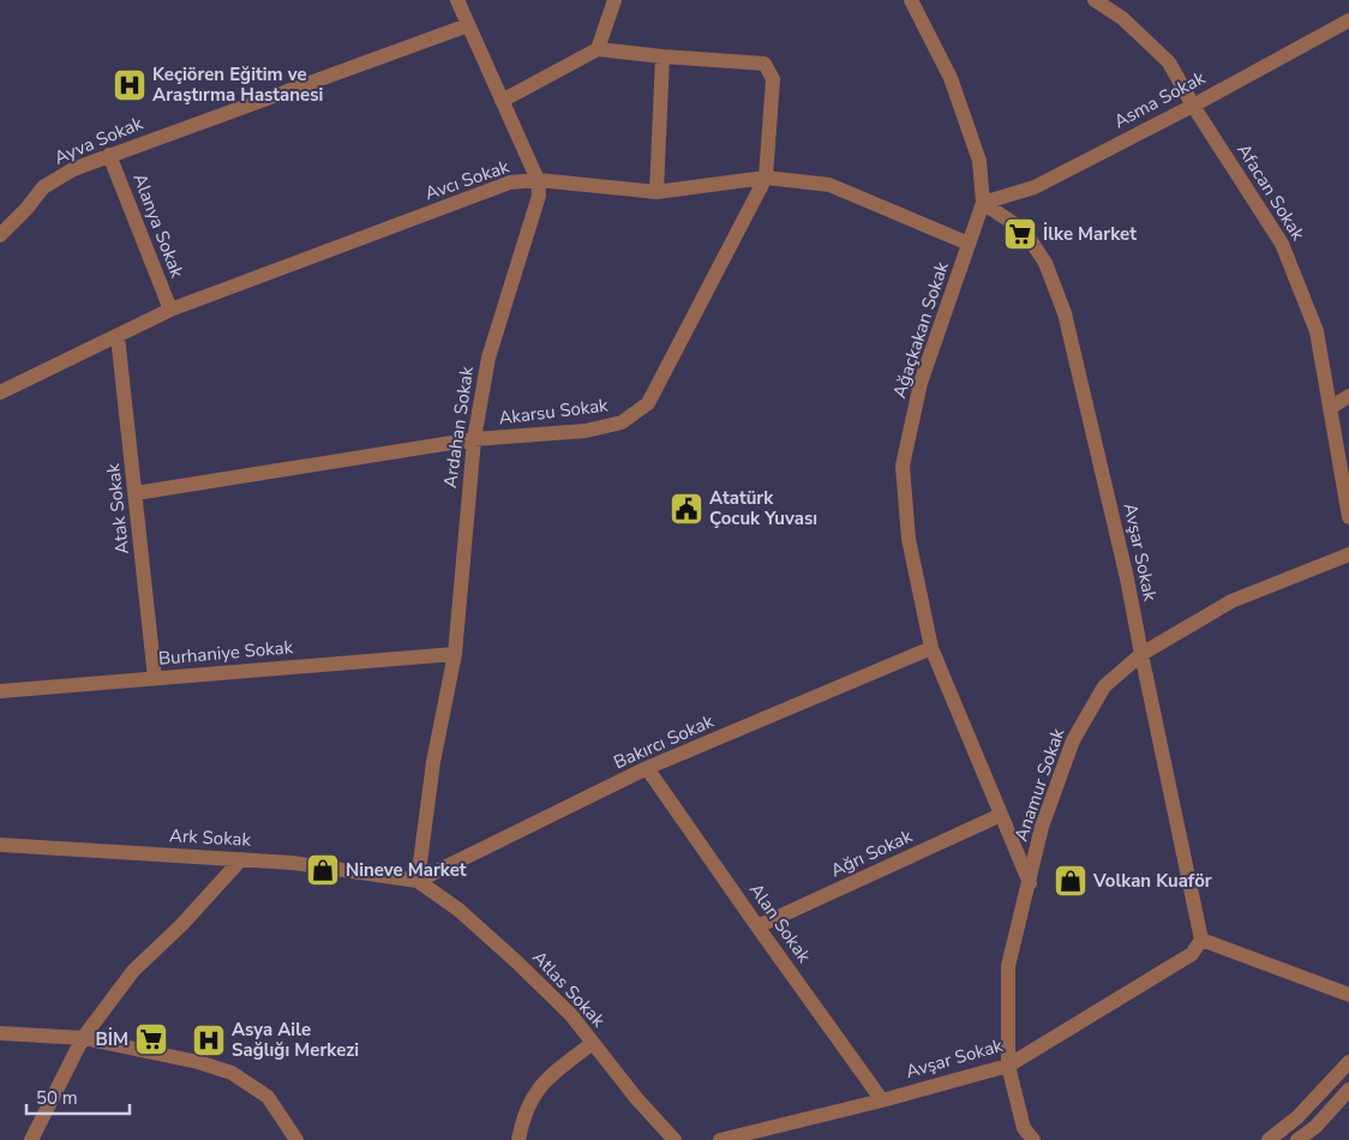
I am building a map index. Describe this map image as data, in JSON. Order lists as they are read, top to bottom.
{
  "streets": {
    "street": [
      "Asma Sokak",
      "Ayva Sokak",
      "Avcı Sokak",
      "Afacan Sokak",
      "Alanya Sokak",
      "Ağaçkakan Sokak",
      "Akarsu Sokak",
      "Ardahan Sokak",
      "Atak Sokak",
      "Avşar Sokak",
      "Burhaniye Sokak",
      "Bakırcı Sokak",
      "Anamur Sokak",
      "Ark Sokak",
      "Ağrı Sokak",
      "Alan Sokak",
      "Atlas Sokak"
    ]
  },
  "crossings": [
    ["Asma Sokak", "Afacan Sokak"],
    ["Asma Sokak", "Ağaçkakan Sokak"],
    ["Asma Sokak", "Avşar Sokak"],
    ["Ayva Sokak", "Alanya Sokak"],
    ["Avcı Sokak", "Alanya Sokak"],
    ["Avcı Sokak", "Ağaçkakan Sokak"],
    ["Avcı Sokak", "Akarsu Sokak"],
    ["Avcı Sokak", "Ardahan Sokak"],
    ["Avcı Sokak", "Atak Sokak"],
    ["Ağaçkakan Sokak", "Avşar Sokak"],
    ["Ağaçkakan Sokak", "Bakırcı Sokak"],
    ["Ağaçkakan Sokak", "Anamur Sokak"],
    ["Ağaçkakan Sokak", "Ağrı Sokak"],
    ["Akarsu Sokak", "Ardahan Sokak"],
    ["Akarsu Sokak", "Atak Sokak"],
    ["Ardahan Sokak", "Burhaniye Sokak"],
    ["Ardahan Sokak", "Bakırcı Sokak"],
    ["Ardahan Sokak", "Ark Sokak"],
    ["Ardahan Sokak", "Atlas Sokak"],
    ["Atak Sokak", "Burhaniye Sokak"],
    ["Avşar Sokak", "Anamur Sokak"],
    ["Avşar Sokak", "Alan Sokak"],
    ["Bakırcı Sokak", "Ark Sokak"],
    ["Bakırcı Sokak", "Alan Sokak"],
    ["Bakırcı Sokak", "Atlas Sokak"],
    ["Ark Sokak", "Atlas Sokak"],
    ["Ağrı Sokak", "Alan Sokak"]
  ],
  "places": {
    "hospital": ["Keçiören Eğitim ve Araştırma Hastanesi", "Asya Aile Sağlığı Merkezi"],
    "supermarket": ["İlke Market", "BİM"],
    "public building": ["Atatürk Çocuk Yuvası"],
    "shop": ["Nineve Market", "Volkan Kuaför"]
  },
  "scale_bar": "50 m"
}
